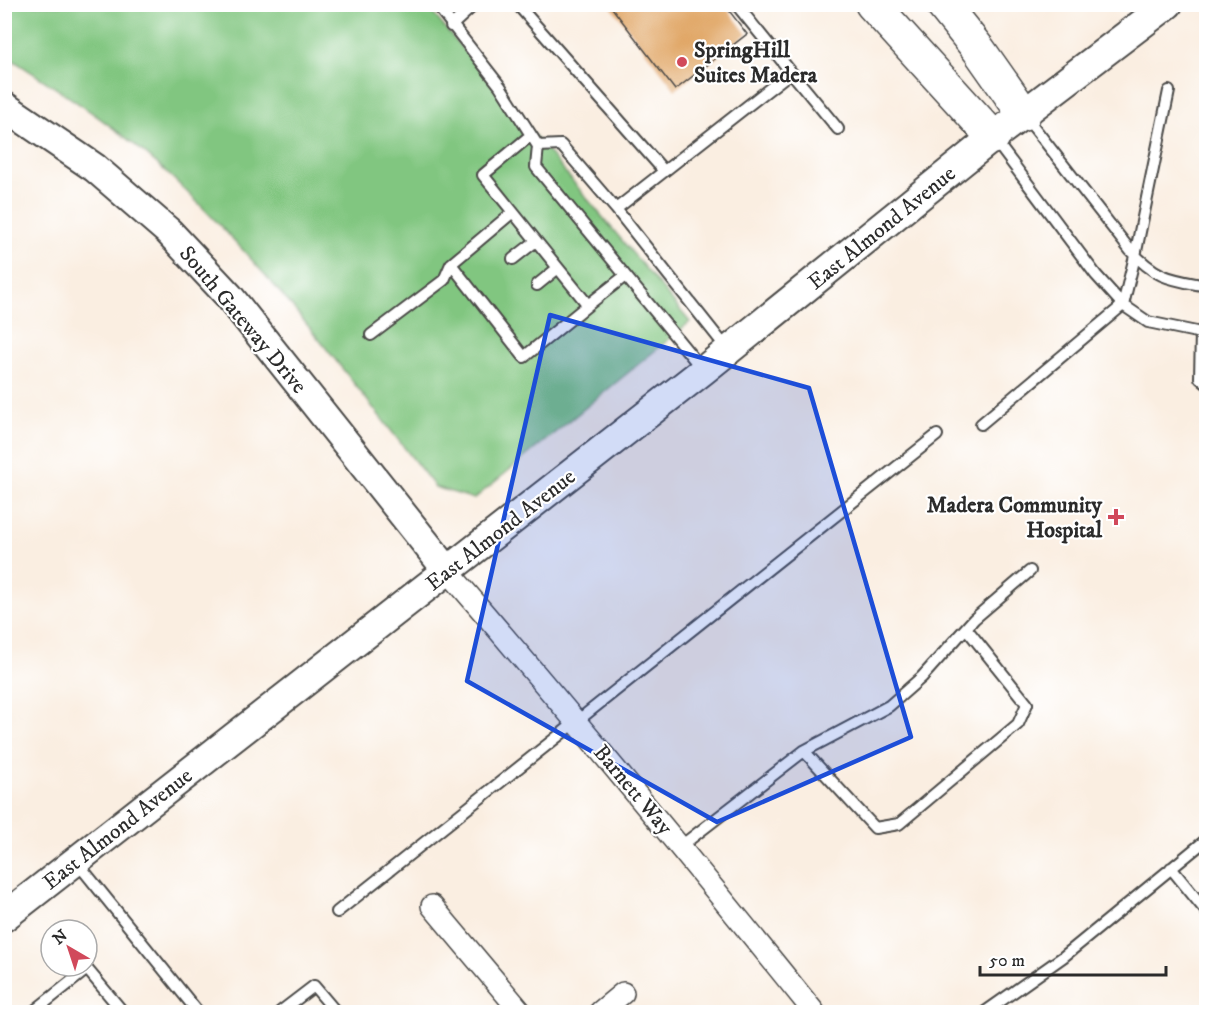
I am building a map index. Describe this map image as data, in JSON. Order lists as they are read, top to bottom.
{
  "streets": {
    "main road": ["East Almond Avenue", "South Gateway Drive"],
    "street": ["Barnett Way"]
  },
  "crossings": [
    ["East Almond Avenue", "South Gateway Drive"],
    ["East Almond Avenue", "Barnett Way"],
    ["South Gateway Drive", "Barnett Way"]
  ],
  "places": {
    "other": ["SpringHill Suites Madera"],
    "health": ["Madera Community Hospital"]
  },
  "scale_bar": "50 m",
  "north": "top left"
}
